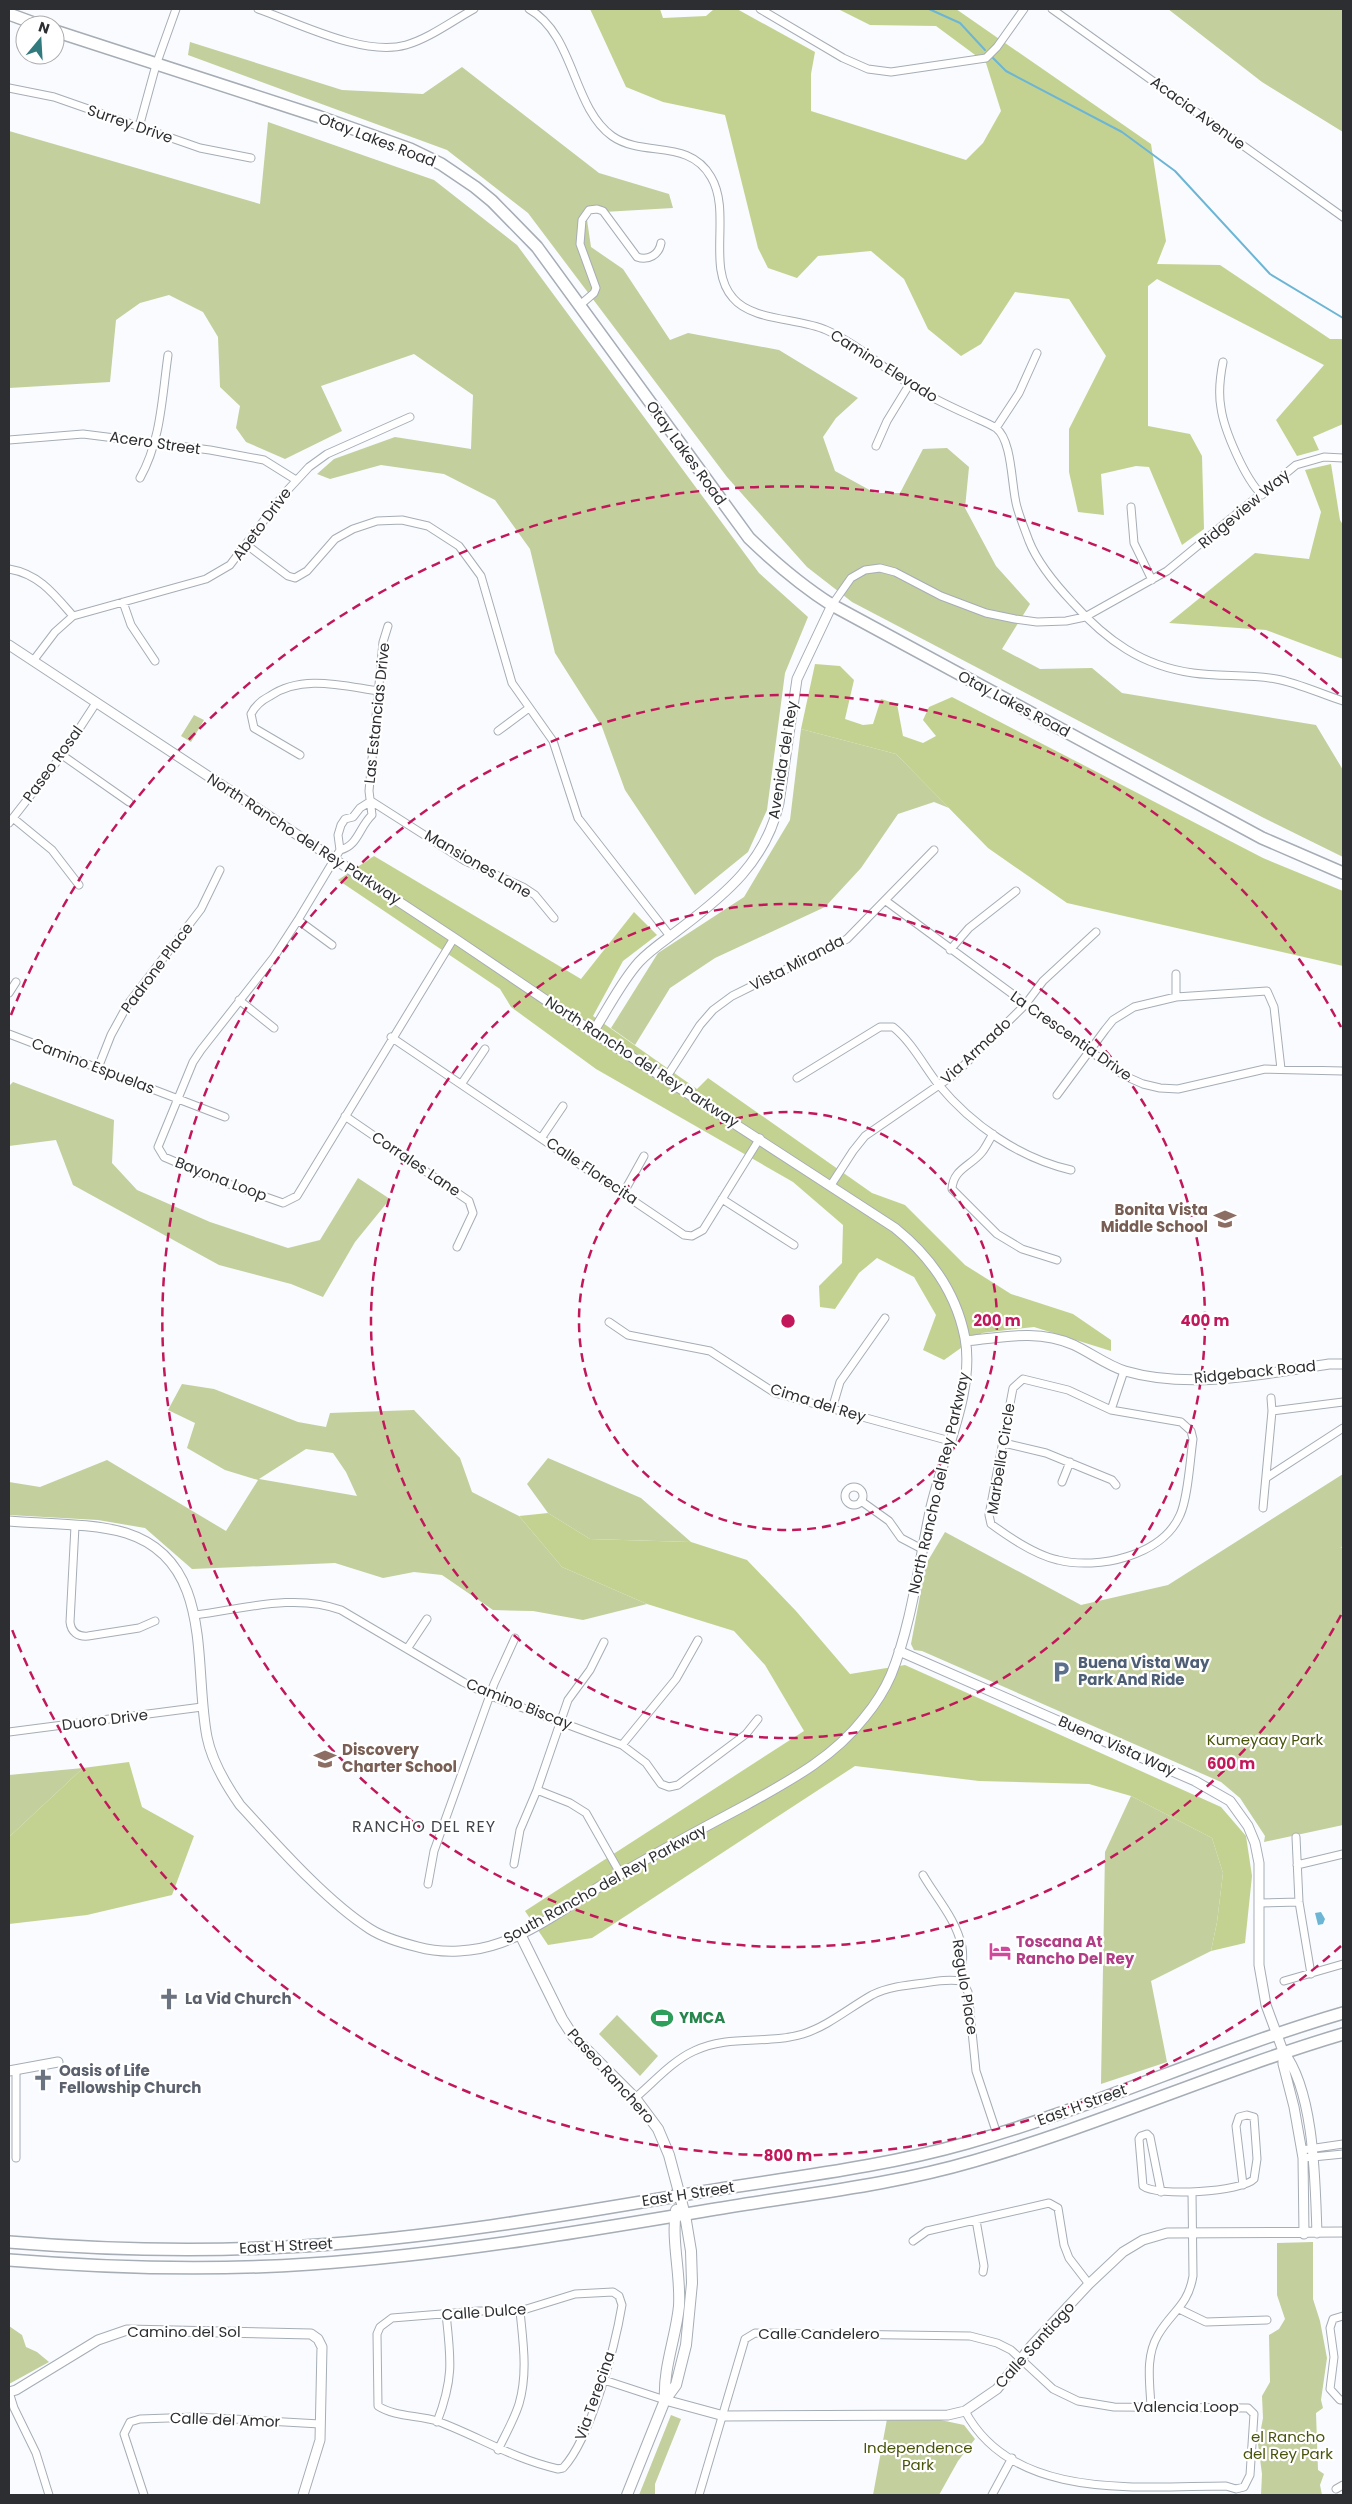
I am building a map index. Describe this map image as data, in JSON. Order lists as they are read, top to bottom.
{
  "streets": {
    "main road": ["Otay Lakes Road", "Paseo Ranchero", "East H Street"],
    "street": [
      "Acacia Avenue",
      "Surrey Drive",
      "Camino Elevado",
      "Acero Street",
      "Ridgeview Way",
      "Abeto Drive",
      "Las Estancias Drive",
      "Avenida del Rey",
      "Paseo Rosal",
      "North Rancho del Rey Parkway",
      "Mansiones Lane",
      "Vista Miranda",
      "Padrone Place",
      "La Crescentia Drive",
      "Via Armado",
      "Camino Espuelas",
      "Corrales Lane",
      "Calle Florecita",
      "Bayona Loop",
      "Ridgeback Road",
      "Cima del Rey",
      "Marbella Circle",
      "Camino Biscay",
      "Duoro Drive",
      "Buena Vista Way",
      "South Rancho del Rey Parkway",
      "Regulo Place",
      "Calle Dulce",
      "Camino del Sol",
      "Calle Candelero",
      "Calle Santiago",
      "Via Terecina",
      "Valencia Loop",
      "Calle del Amor"
    ]
  },
  "crossings": [
    ["Otay Lakes Road", "Ridgeview Way"],
    ["Otay Lakes Road", "Avenida del Rey"],
    ["Acero Street", "Abeto Drive"],
    ["Ridgeview Way", "Avenida del Rey"],
    ["Abeto Drive", "North Rancho del Rey Parkway"],
    ["Las Estancias Drive", "North Rancho del Rey Parkway"],
    ["Las Estancias Drive", "Mansiones Lane"],
    ["Las Estancias Drive", "Bayona Loop"],
    ["Avenida del Rey", "North Rancho del Rey Parkway"],
    ["Paseo Rosal", "North Rancho del Rey Parkway"],
    ["North Rancho del Rey Parkway", "Vista Miranda"],
    ["North Rancho del Rey Parkway", "Via Armado"],
    ["North Rancho del Rey Parkway", "Calle Florecita"],
    ["North Rancho del Rey Parkway", "Bayona Loop"],
    ["North Rancho del Rey Parkway", "Ridgeback Road"],
    ["North Rancho del Rey Parkway", "Cima del Rey"],
    ["North Rancho del Rey Parkway", "Buena Vista Way"],
    ["North Rancho del Rey Parkway", "South Rancho del Rey Parkway"],
    ["Vista Miranda", "La Crescentia Drive"],
    ["Padrone Place", "Camino Espuelas"],
    ["La Crescentia Drive", "Via Armado"],
    ["Camino Espuelas", "Bayona Loop"],
    ["Corrales Lane", "Bayona Loop"],
    ["Calle Florecita", "Bayona Loop"],
    ["Camino Biscay", "South Rancho del Rey Parkway"],
    ["Duoro Drive", "South Rancho del Rey Parkway"],
    ["Buena Vista Way", "South Rancho del Rey Parkway"],
    ["Buena Vista Way", "East H Street"],
    ["Buena Vista Way", "Calle Santiago"],
    ["South Rancho del Rey Parkway", "Paseo Ranchero"],
    ["Regulo Place", "East H Street"],
    ["Paseo Ranchero", "East H Street"],
    ["Paseo Ranchero", "Calle Santiago"],
    ["Calle Dulce", "Via Terecina"],
    ["Camino del Sol", "Calle del Amor"],
    ["Calle Candelero", "Calle Santiago"],
    ["Calle Candelero", "Valencia Loop"],
    ["Calle Santiago", "Via Terecina"],
    ["Calle Santiago", "Valencia Loop"]
  ],
  "districts": ["RANCHO DEL REY"],
  "parks": ["Kumeyaay Park", "el Rancho del Rey Park", "Independence Park"],
  "places": {
    "school or university": ["Bonita Vista Middle School", "Discovery Charter School"],
    "parking": ["Buena Vista Way Park And Ride"],
    "hotel": ["Toscana At Rancho Del Rey"],
    "church": ["La Vid Church", "Oasis of Life Fellowship Church"],
    "sports": ["YMCA"]
  },
  "north": "top",
  "rings": [
    "200 m",
    "400 m",
    "600 m",
    "800 m"
  ]
}
